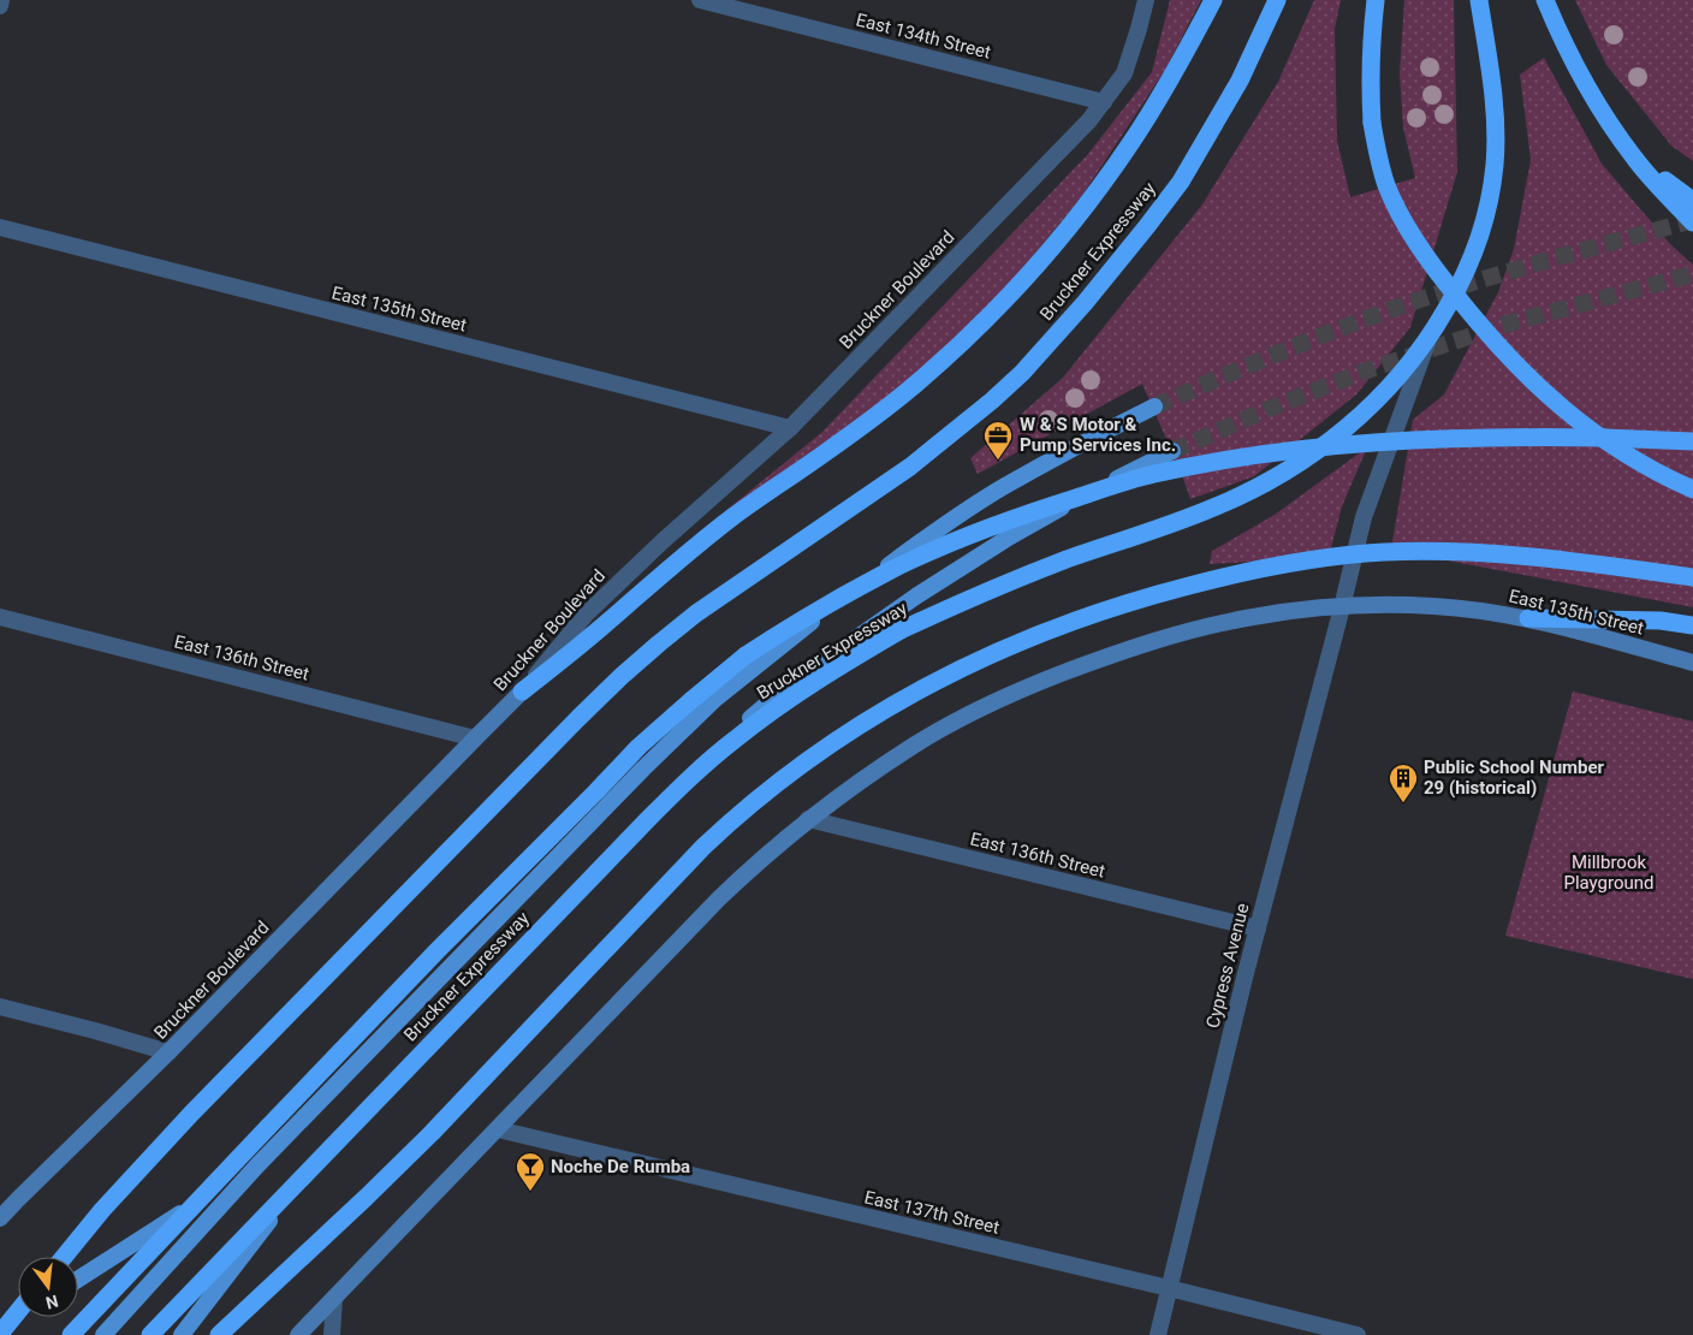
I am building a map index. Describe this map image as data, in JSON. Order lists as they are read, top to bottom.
{
  "streets": {
    "highway": ["Bruckner Expressway"],
    "main road": ["Bruckner Boulevard", "East 135th Street"],
    "street": [
      "East 134th Street",
      "East 136th Street",
      "Cypress Avenue",
      "East 137th Street"
    ]
  },
  "crossings": [
    ["East 134th Street", "Bruckner Boulevard"],
    ["Bruckner Expressway", "Cypress Avenue"],
    ["Bruckner Boulevard", "East 135th Street"],
    ["Bruckner Boulevard", "East 136th Street"],
    ["East 135th Street", "Cypress Avenue"],
    ["East 136th Street", "Cypress Avenue"],
    ["Cypress Avenue", "East 137th Street"]
  ],
  "parks": ["Millbrook Playground"],
  "places": {
    "office": ["W & S Motor & Pump Services Inc."],
    "building": ["Public School Number 29 (historical)"],
    "bar": ["Noche De Rumba"]
  },
  "north": "bottom"
}
